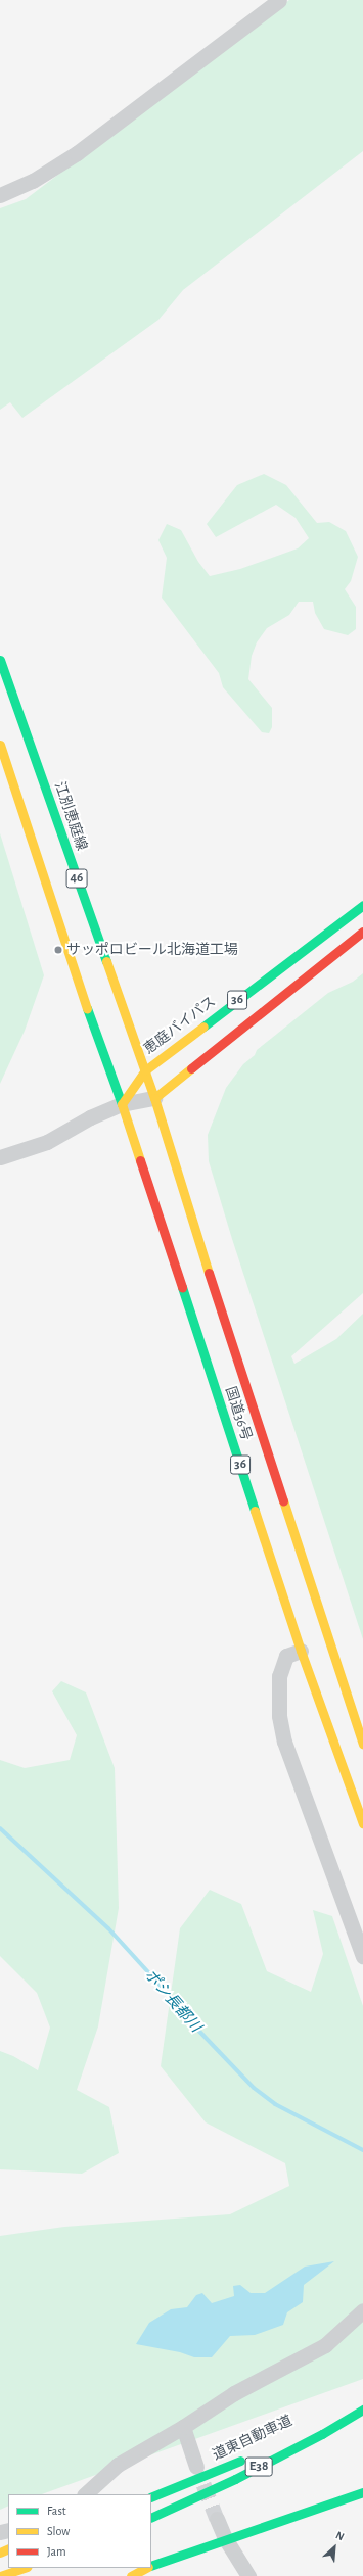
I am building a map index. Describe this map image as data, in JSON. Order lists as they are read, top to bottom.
{
  "streets": {
    "main road": [
      "江別恵庭線",
      "46",
      "36",
      "恵庭バイパス",
      "国道36号",
      "道東自動車道",
      "E38"
    ]
  },
  "crossings": [
    ["江別恵庭線", "36"],
    ["江別恵庭線", "恵庭バイパス"],
    ["江別恵庭線", "国道36号"],
    ["46", "恵庭バイパス"],
    ["46", "国道36号"],
    ["36", "国道36号"],
    ["恵庭バイパス", "国道36号"]
  ],
  "water": ["ポシ長都川"],
  "places": ["サッポロビール北海道工場"],
  "legend": ["Fast", "Slow", "Jam"],
  "north": "top right"
}
